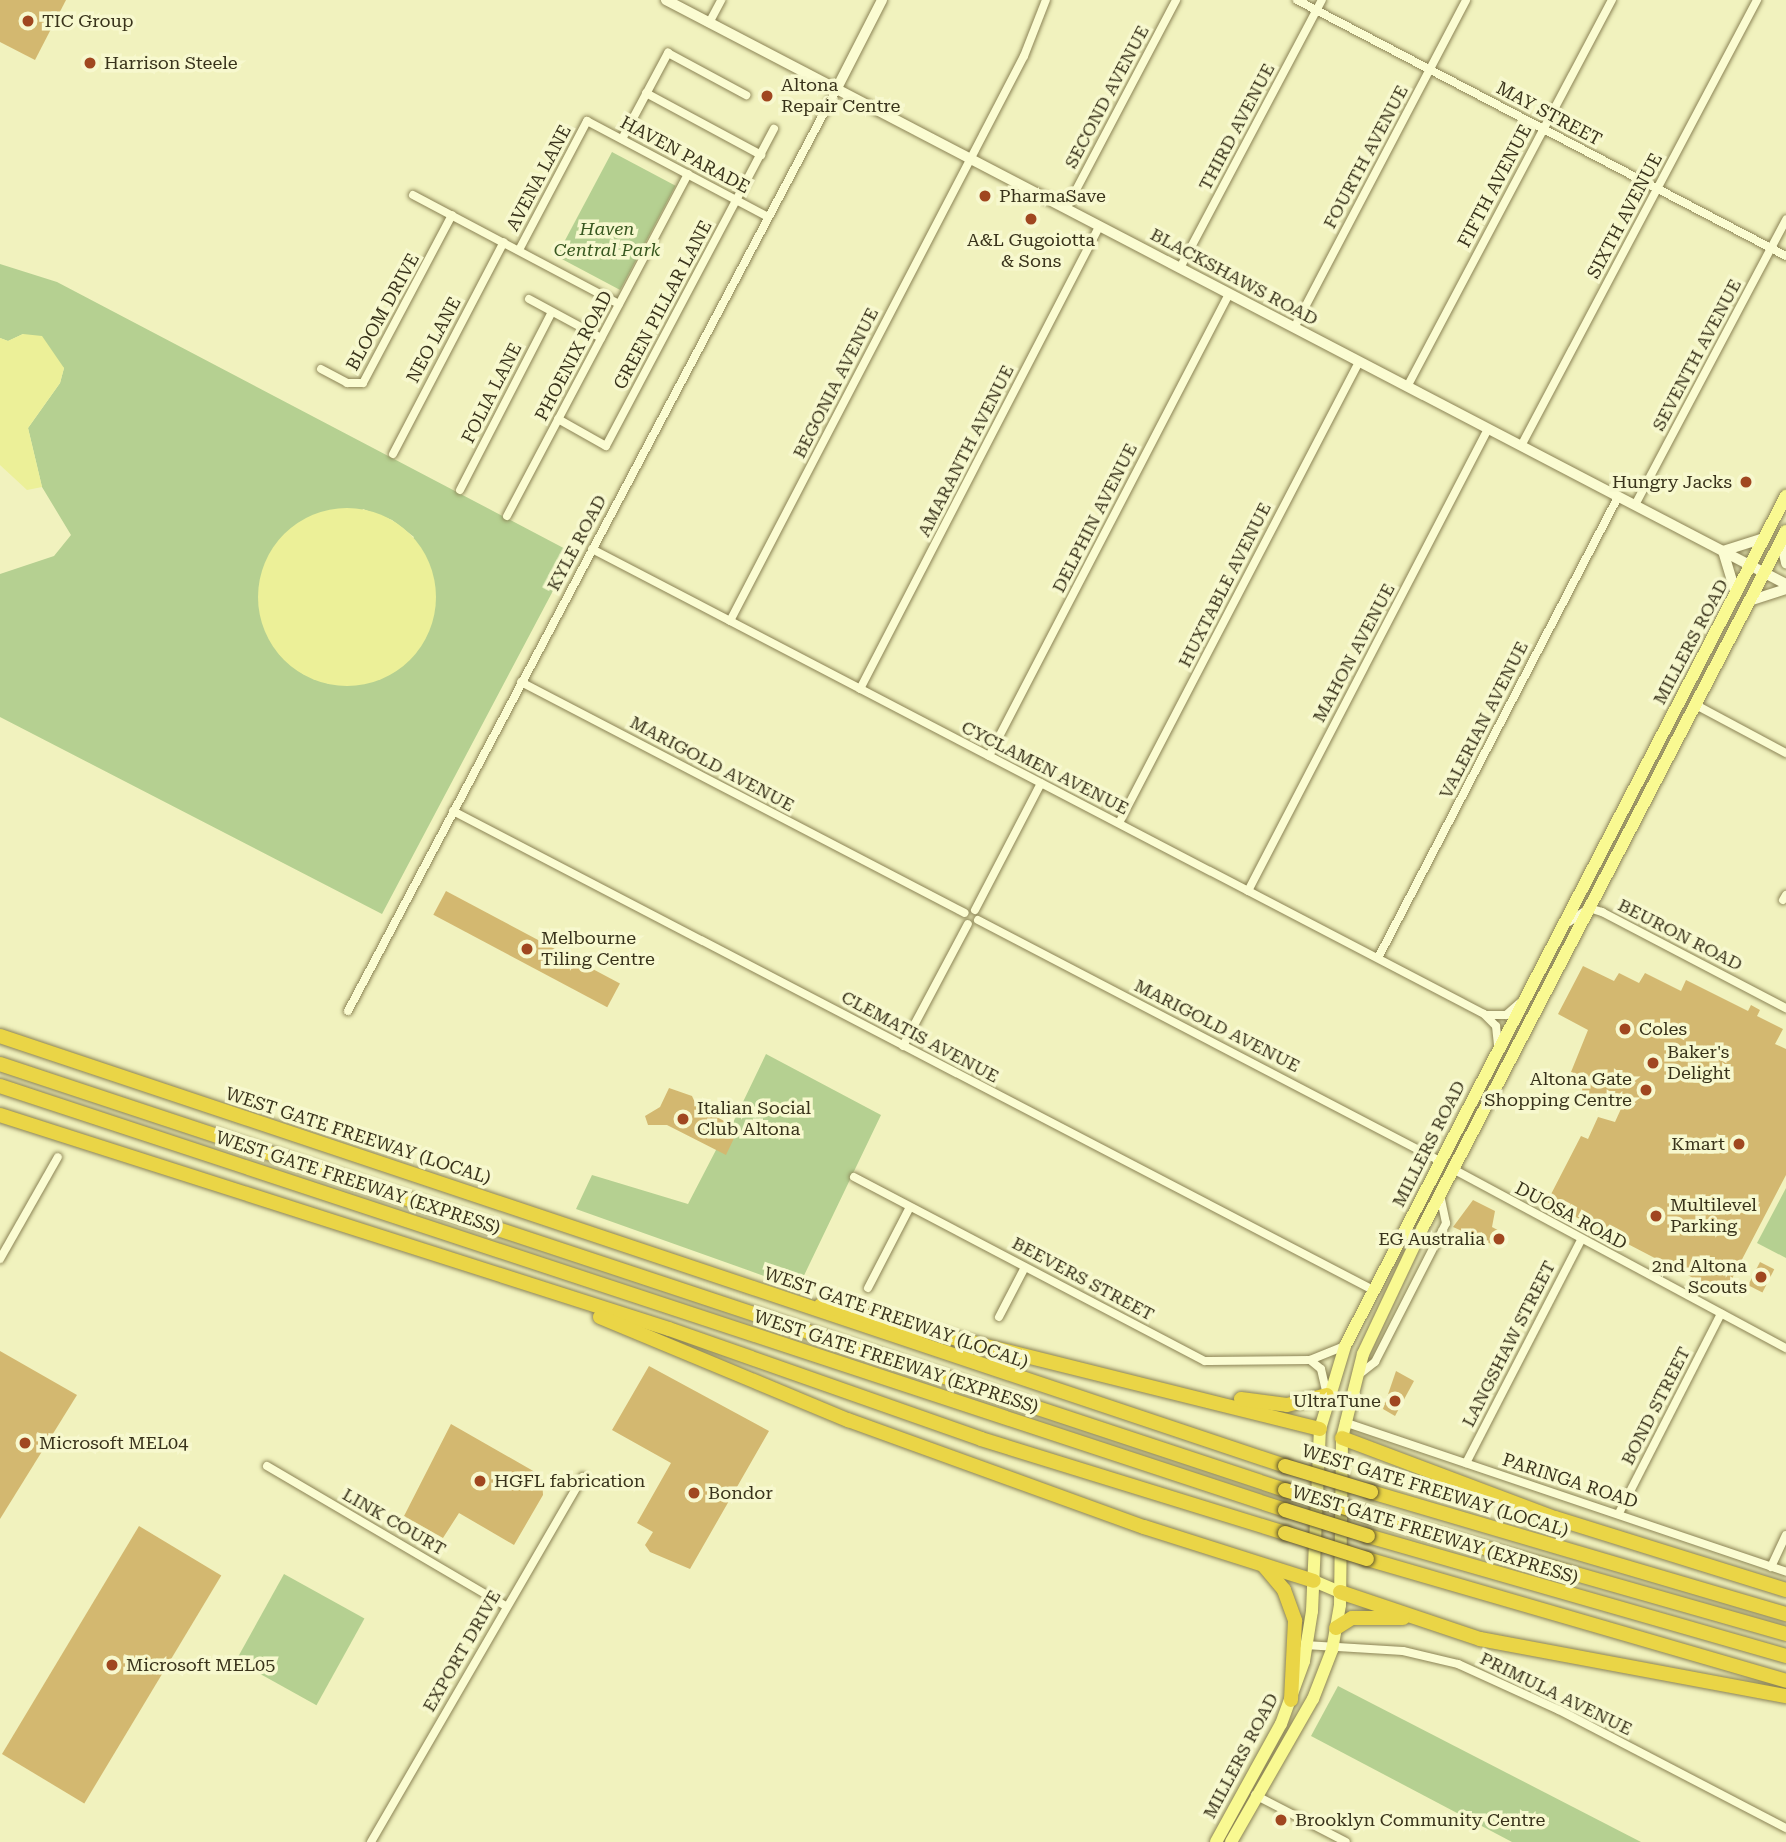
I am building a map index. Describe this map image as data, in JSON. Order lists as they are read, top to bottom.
{
  "streets": {
    "highway": ["WEST GATE FREEWAY (LOCAL)", "WEST GATE FREEWAY (EXPRESS)"],
    "main road": ["BLACKSHAWS ROAD", "MILLERS ROAD"],
    "street": [
      "SECOND AVENUE",
      "MAY STREET",
      "THIRD AVENUE",
      "HAVEN PARADE",
      "FOURTH AVENUE",
      "AVENA LANE",
      "FIFTH AVENUE",
      "SIXTH AVENUE",
      "GREEN PILLAR LANE",
      "BLOOM DRIVE",
      "NEO LANE",
      "SEVENTH AVENUE",
      "PHOENIX ROAD",
      "BEGONIA AVENUE",
      "FOLIA LANE",
      "AMARANTH AVENUE",
      "DELPHIN AVENUE",
      "KYLE ROAD",
      "HUXTABLE AVENUE",
      "MAHON AVENUE",
      "VALERIAN AVENUE",
      "MARIGOLD AVENUE",
      "CYCLAMEN AVENUE",
      "BEURON ROAD",
      "CLEMATIS AVENUE",
      "DUOSA ROAD",
      "BEEVERS STREET",
      "LANGSHAW STREET",
      "BOND STREET",
      "PARINGA ROAD",
      "LINK COURT",
      "EXPORT DRIVE",
      "PRIMULA AVENUE"
    ]
  },
  "crossings": [
    ["SECOND AVENUE", "BLACKSHAWS ROAD"],
    ["MAY STREET", "THIRD AVENUE"],
    ["MAY STREET", "FOURTH AVENUE"],
    ["MAY STREET", "FIFTH AVENUE"],
    ["MAY STREET", "SIXTH AVENUE"],
    ["MAY STREET", "SEVENTH AVENUE"],
    ["THIRD AVENUE", "BLACKSHAWS ROAD"],
    ["HAVEN PARADE", "AVENA LANE"],
    ["HAVEN PARADE", "GREEN PILLAR LANE"],
    ["HAVEN PARADE", "PHOENIX ROAD"],
    ["HAVEN PARADE", "KYLE ROAD"],
    ["FOURTH AVENUE", "BLACKSHAWS ROAD"],
    ["FIFTH AVENUE", "BLACKSHAWS ROAD"],
    ["SIXTH AVENUE", "BLACKSHAWS ROAD"],
    ["BLACKSHAWS ROAD", "SEVENTH AVENUE"],
    ["BLACKSHAWS ROAD", "BEGONIA AVENUE"],
    ["BLACKSHAWS ROAD", "AMARANTH AVENUE"],
    ["BLACKSHAWS ROAD", "DELPHIN AVENUE"],
    ["BLACKSHAWS ROAD", "KYLE ROAD"],
    ["BLACKSHAWS ROAD", "HUXTABLE AVENUE"],
    ["BLACKSHAWS ROAD", "MILLERS ROAD"],
    ["BLACKSHAWS ROAD", "MAHON AVENUE"],
    ["BLACKSHAWS ROAD", "VALERIAN AVENUE"],
    ["GREEN PILLAR LANE", "PHOENIX ROAD"],
    ["BEGONIA AVENUE", "CYCLAMEN AVENUE"],
    ["AMARANTH AVENUE", "CYCLAMEN AVENUE"],
    ["DELPHIN AVENUE", "CYCLAMEN AVENUE"],
    ["KYLE ROAD", "MARIGOLD AVENUE"],
    ["KYLE ROAD", "CYCLAMEN AVENUE"],
    ["KYLE ROAD", "CLEMATIS AVENUE"],
    ["HUXTABLE AVENUE", "CYCLAMEN AVENUE"],
    ["MILLERS ROAD", "MARIGOLD AVENUE"],
    ["MILLERS ROAD", "BEURON ROAD"],
    ["MILLERS ROAD", "CLEMATIS AVENUE"],
    ["MILLERS ROAD", "DUOSA ROAD"],
    ["MILLERS ROAD", "BEEVERS STREET"],
    ["MILLERS ROAD", "PARINGA ROAD"],
    ["MILLERS ROAD", "PRIMULA AVENUE"],
    ["MAHON AVENUE", "CYCLAMEN AVENUE"],
    ["VALERIAN AVENUE", "CYCLAMEN AVENUE"],
    ["DUOSA ROAD", "LANGSHAW STREET"],
    ["DUOSA ROAD", "BOND STREET"],
    ["LANGSHAW STREET", "PARINGA ROAD"],
    ["BOND STREET", "PARINGA ROAD"],
    ["LINK COURT", "EXPORT DRIVE"]
  ],
  "parks": ["Haven Central Park"],
  "places": [
    "TIC Group",
    "Harrison Steele",
    "Altona Repair Centre",
    "PharmaSave",
    "A&L Gugoiotta & Sons",
    "Hungry Jacks",
    "Melbourne Tiling Centre",
    "Coles",
    "Baker's Delight",
    "Altona Gate Shopping Centre",
    "Italian Social Club Altona",
    "Kmart",
    "Multilevel Parking",
    "EG Australia",
    "2nd Altona Scouts",
    "UltraTune",
    "Microsoft MEL04",
    "HGFL fabrication",
    "Bondor",
    "Microsoft MEL05",
    "Brooklyn Community Centre"
  ]
}
